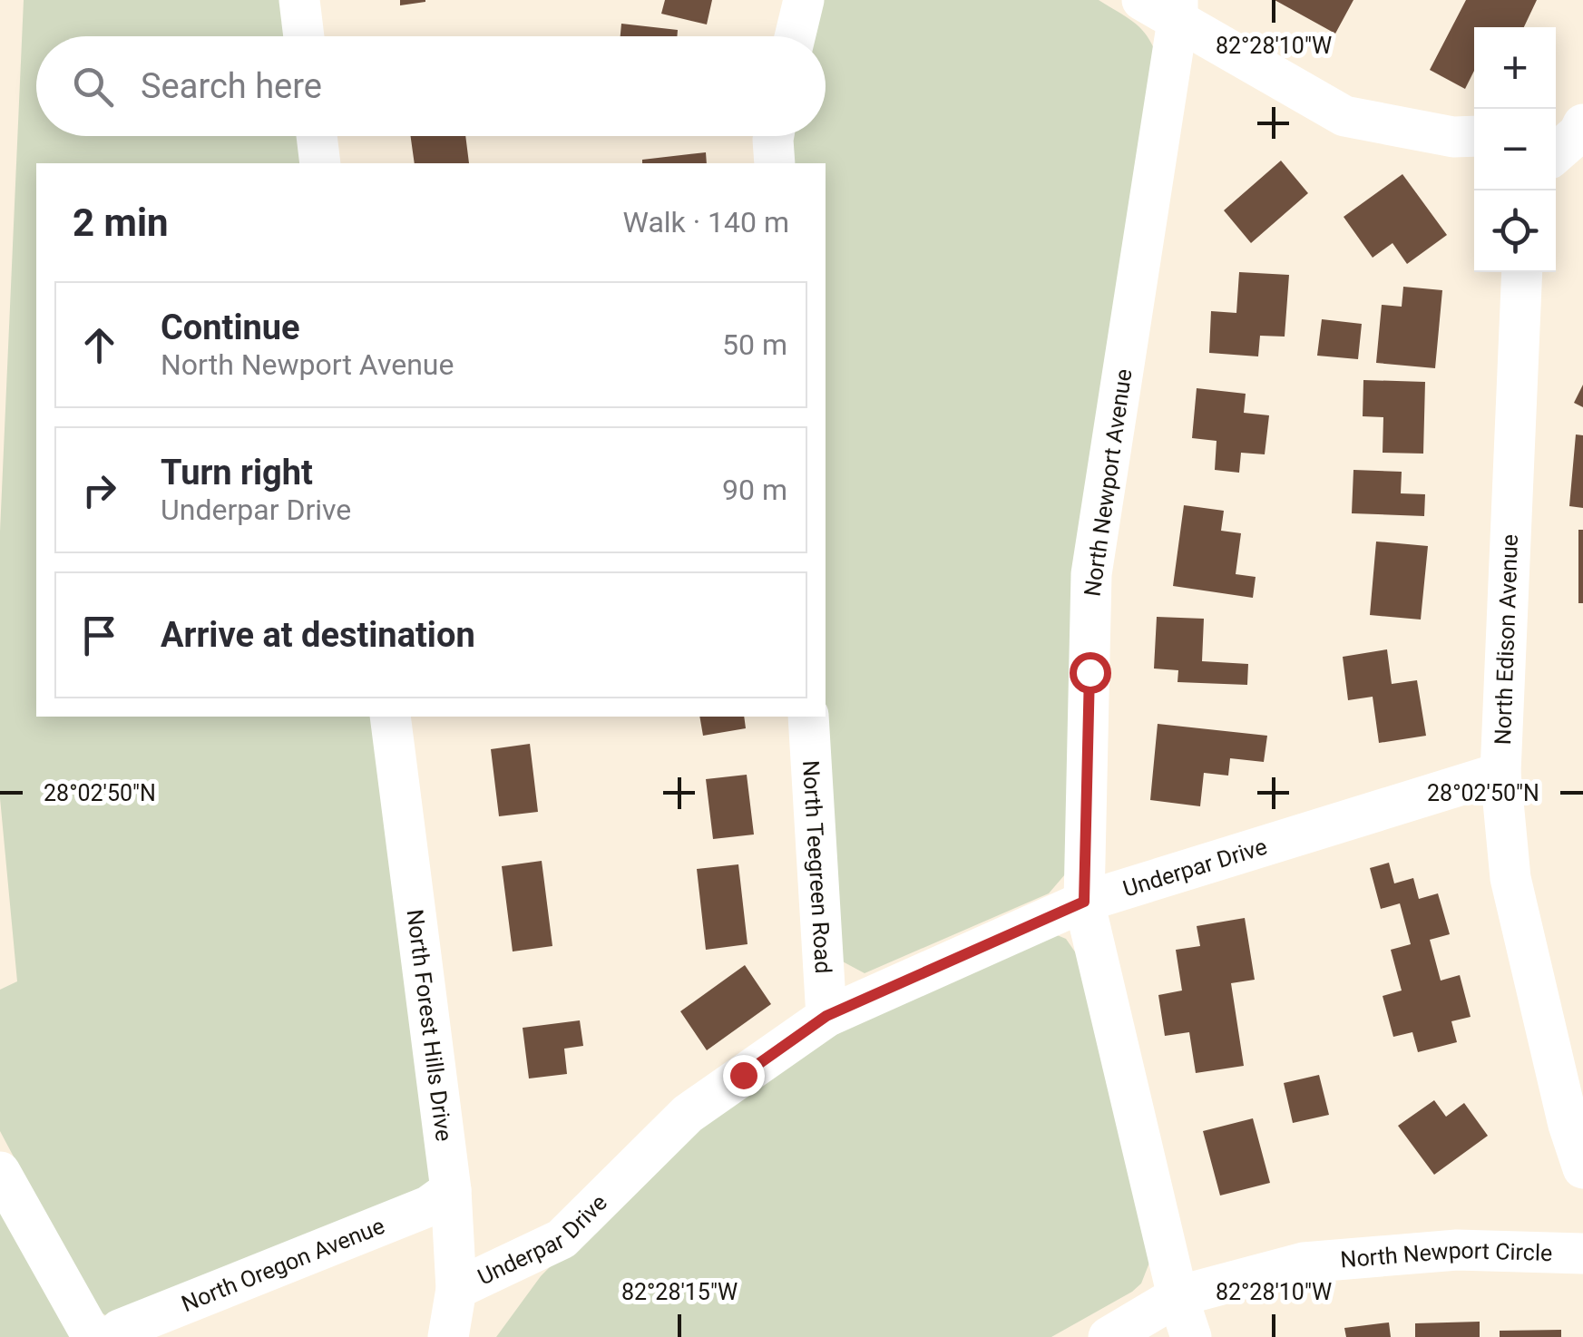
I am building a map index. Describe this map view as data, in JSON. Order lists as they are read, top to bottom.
{
  "streets": {
    "street": [
      "North Newport Avenue",
      "North Edison Avenue",
      "North Teegreen Road",
      "Underpar Drive",
      "North Forest Hills Drive",
      "North Newport Circle",
      "North Oregon Avenue"
    ]
  },
  "crossings": [
    ["North Newport Avenue", "Underpar Drive"],
    ["North Newport Avenue", "North Newport Circle"],
    ["North Edison Avenue", "Underpar Drive"],
    ["North Teegreen Road", "Underpar Drive"],
    ["Underpar Drive", "North Forest Hills Drive"],
    ["North Forest Hills Drive", "North Oregon Avenue"]
  ],
  "page": {
    "map_buttons": ["+", "−"],
    "search": "Search here",
    "heading": ["2 min", "Walk · 140 m"],
    "list": [
      ["Continue", "North Newport Avenue", "50 m"],
      ["Turn right", "Underpar Drive", "90 m"],
      "Arrive at destination"
    ]
  },
  "coordinates": ["82°28'10\"W", "28°02'50\"N", "82°28'15\"W"]
}
